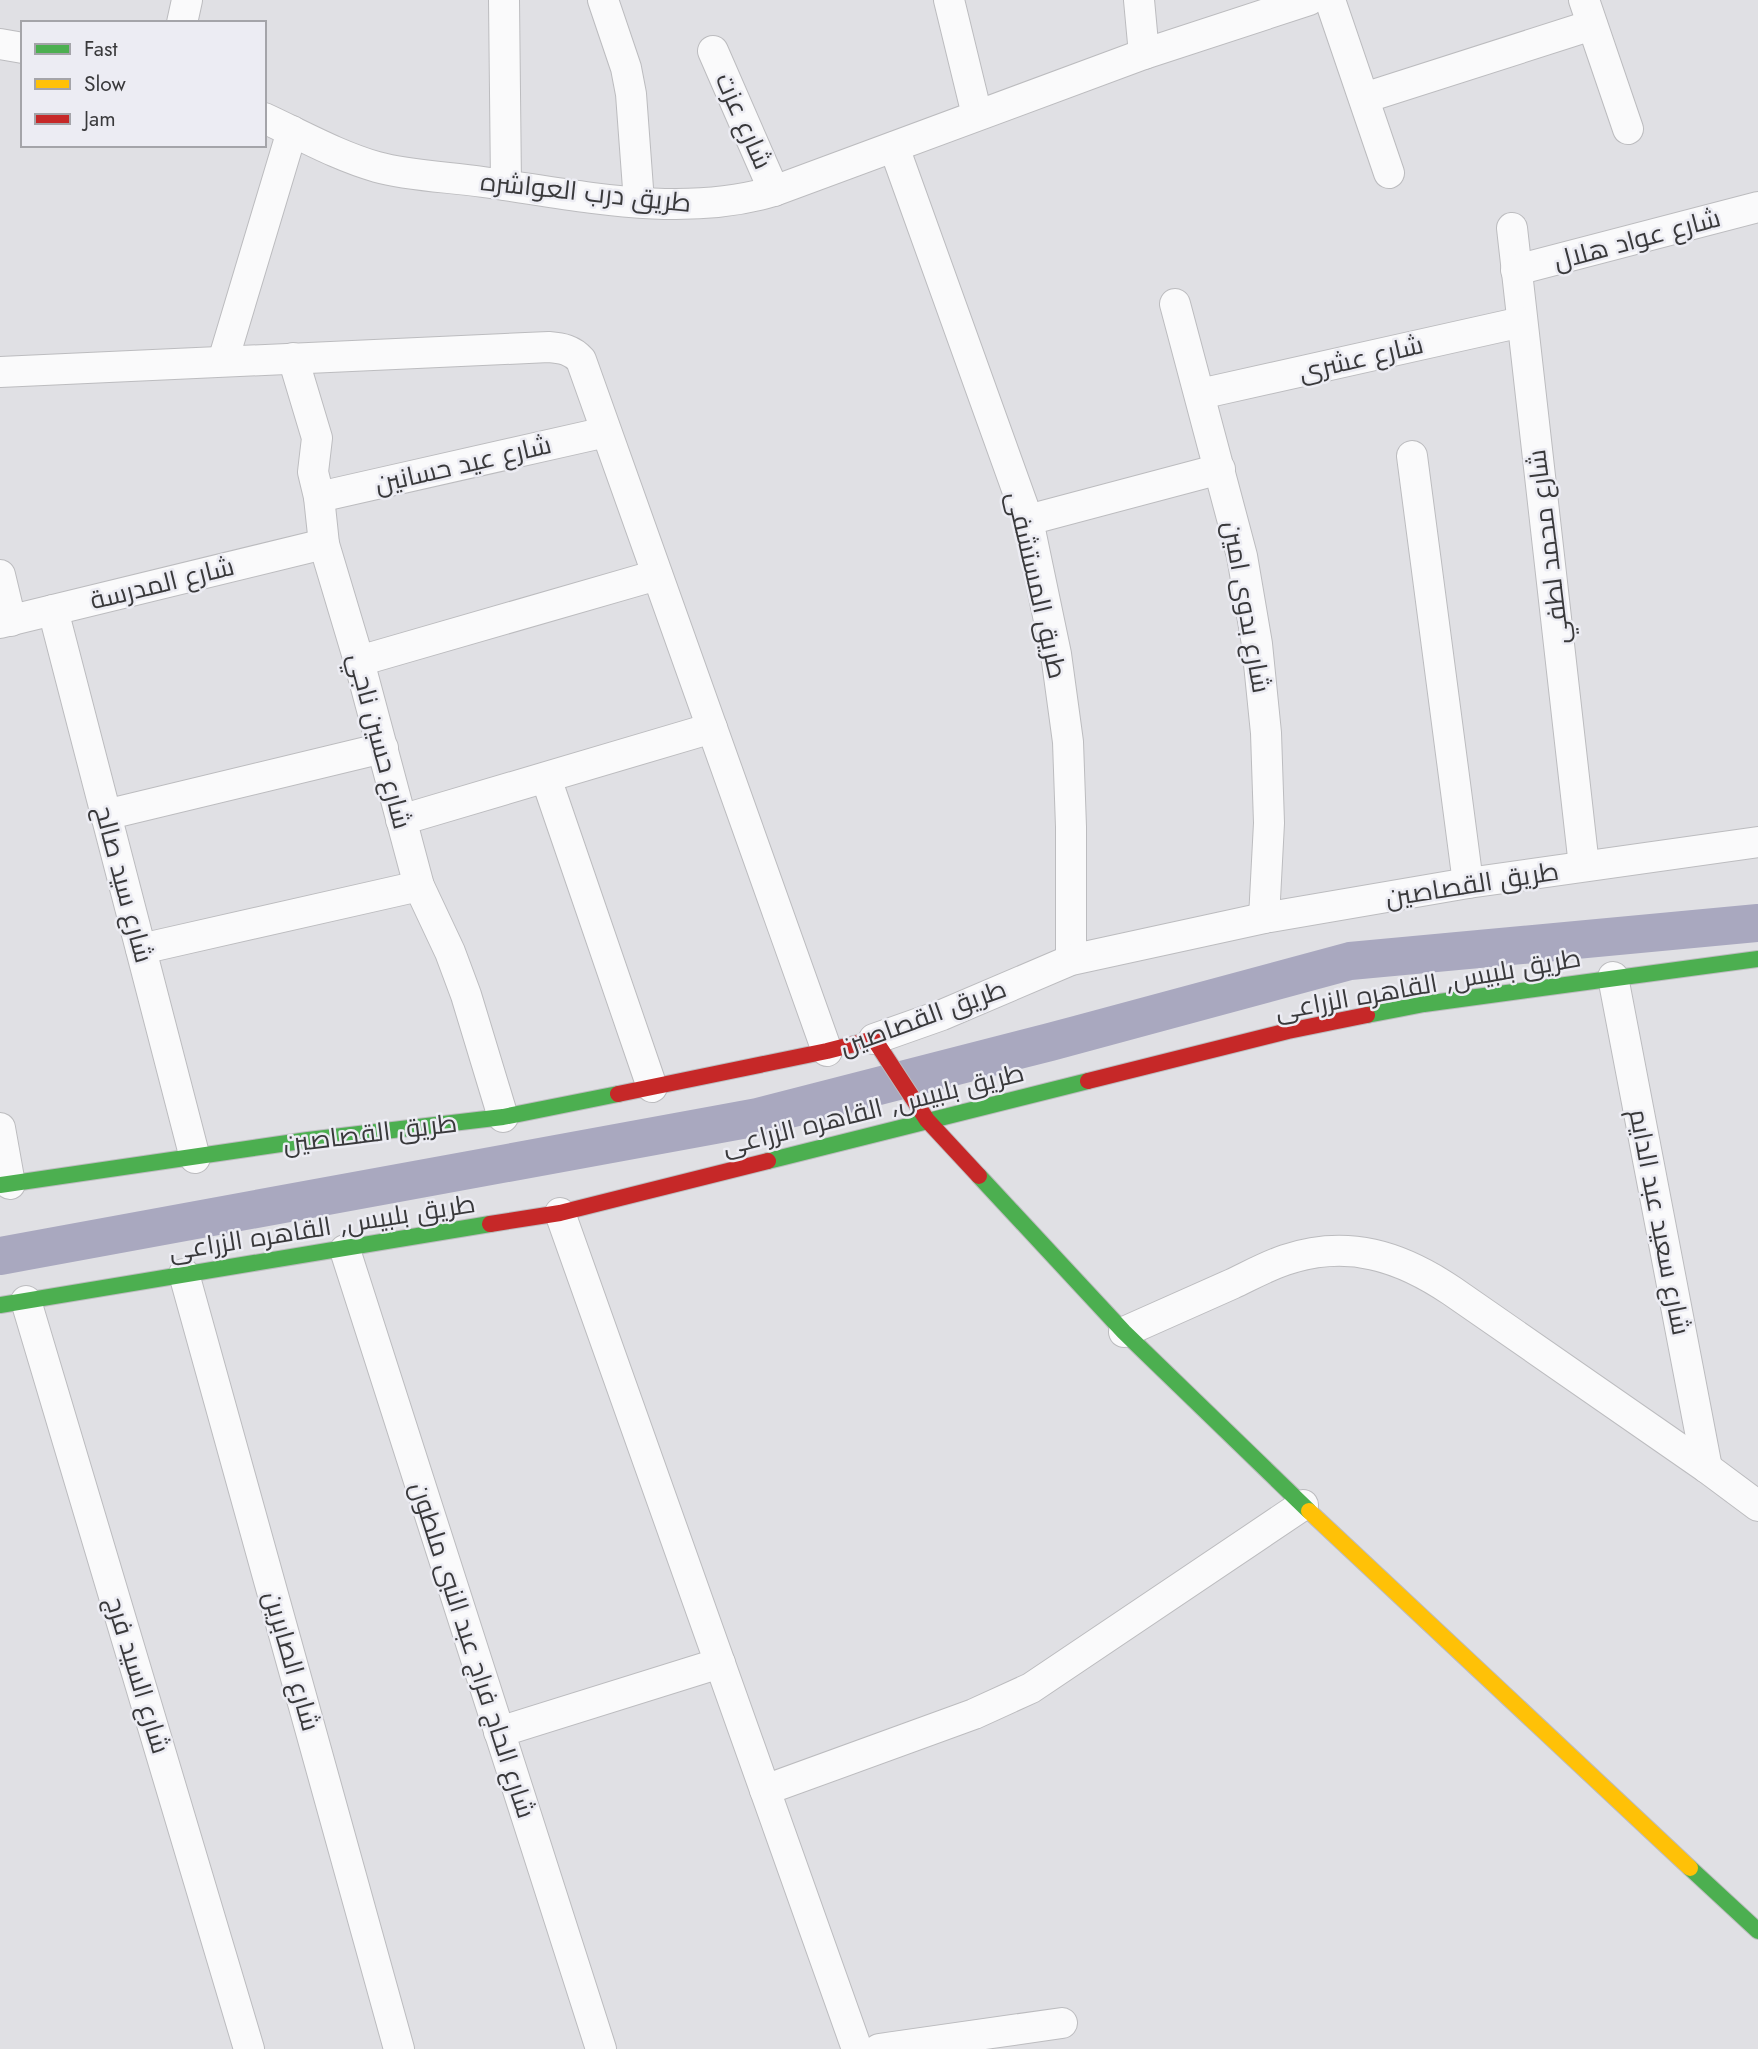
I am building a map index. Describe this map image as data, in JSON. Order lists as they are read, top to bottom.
{
  "streets": {
    "street": [
      "شارع عزت",
      "طريق درب العواشره",
      "شارع عواد هلال",
      "شارع عشرى",
      "شارع عيد حسانين",
      "شارع محمد لطفي",
      "شارع المدرسة",
      "طريق المستشفى",
      "شارع بدوى امين",
      "شارع حسين ناجي",
      "شارع سيد صالح",
      "طريق القصاصين",
      "طريق بلبيس, القاهره الزراعى",
      "شارع سعيد عبد الدايم",
      "شارع الحاج فراج عبد النبى ملطون",
      "شارع الصابرين",
      "شارع السيد فرج"
    ]
  },
  "crossings": [
    ["شارع عزت", "طريق درب العواشره"],
    ["طريق درب العواشره", "طريق المستشفى"],
    ["شارع عواد هلال", "شارع محمد لطفي"],
    ["شارع عشرى", "شارع محمد لطفي"],
    ["شارع عشرى", "شارع بدوى امين"],
    ["شارع عيد حسانين", "شارع حسين ناجي"],
    ["شارع محمد لطفي", "طريق القصاصين"],
    ["شارع المدرسة", "شارع حسين ناجي"],
    ["شارع المدرسة", "شارع سيد صالح"],
    ["طريق المستشفى", "طريق القصاصين"],
    ["شارع بدوى امين", "طريق القصاصين"],
    ["شارع حسين ناجي", "طريق القصاصين"],
    ["شارع سيد صالح", "طريق القصاصين"],
    ["طريق بلبيس, القاهره الزراعى", "شارع سعيد عبد الدايم"],
    ["طريق بلبيس, القاهره الزراعى", "شارع الحاج فراج عبد النبى ملطون"],
    ["طريق بلبيس, القاهره الزراعى", "شارع الصابرين"],
    ["طريق بلبيس, القاهره الزراعى", "شارع السيد فرج"]
  ],
  "legend": ["Fast", "Slow", "Jam"]
}
